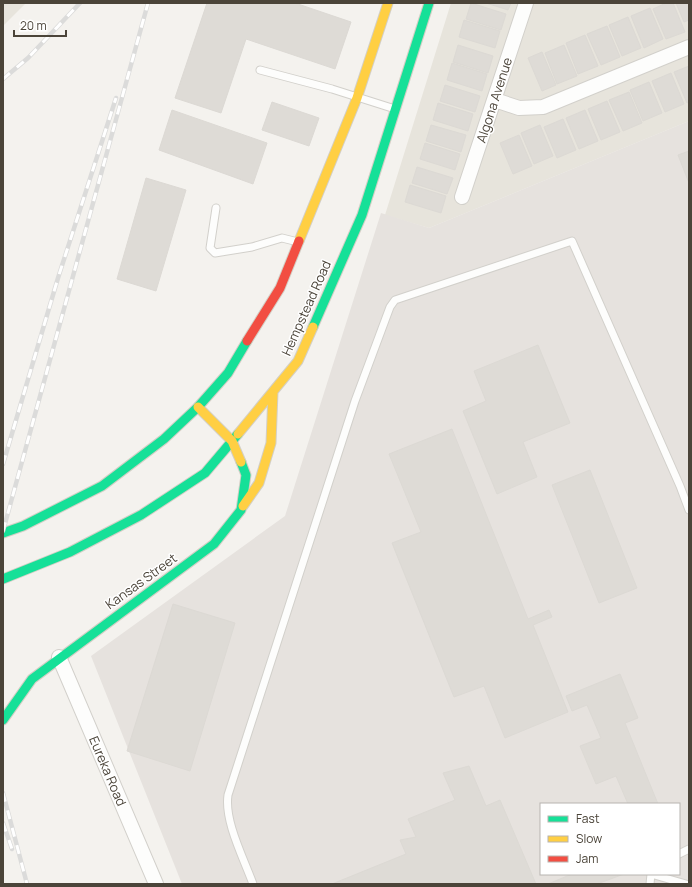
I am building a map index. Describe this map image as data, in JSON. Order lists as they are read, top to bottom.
{
  "streets": {
    "main road": ["Hempstead Road", "Kansas Street"],
    "street": ["Algona Avenue", "Eureka Road"]
  },
  "crossings": [
    ["Hempstead Road", "Kansas Street"],
    ["Kansas Street", "Eureka Road"]
  ],
  "legend": ["Fast", "Slow", "Jam"],
  "scale_bar": "20 m"
}
